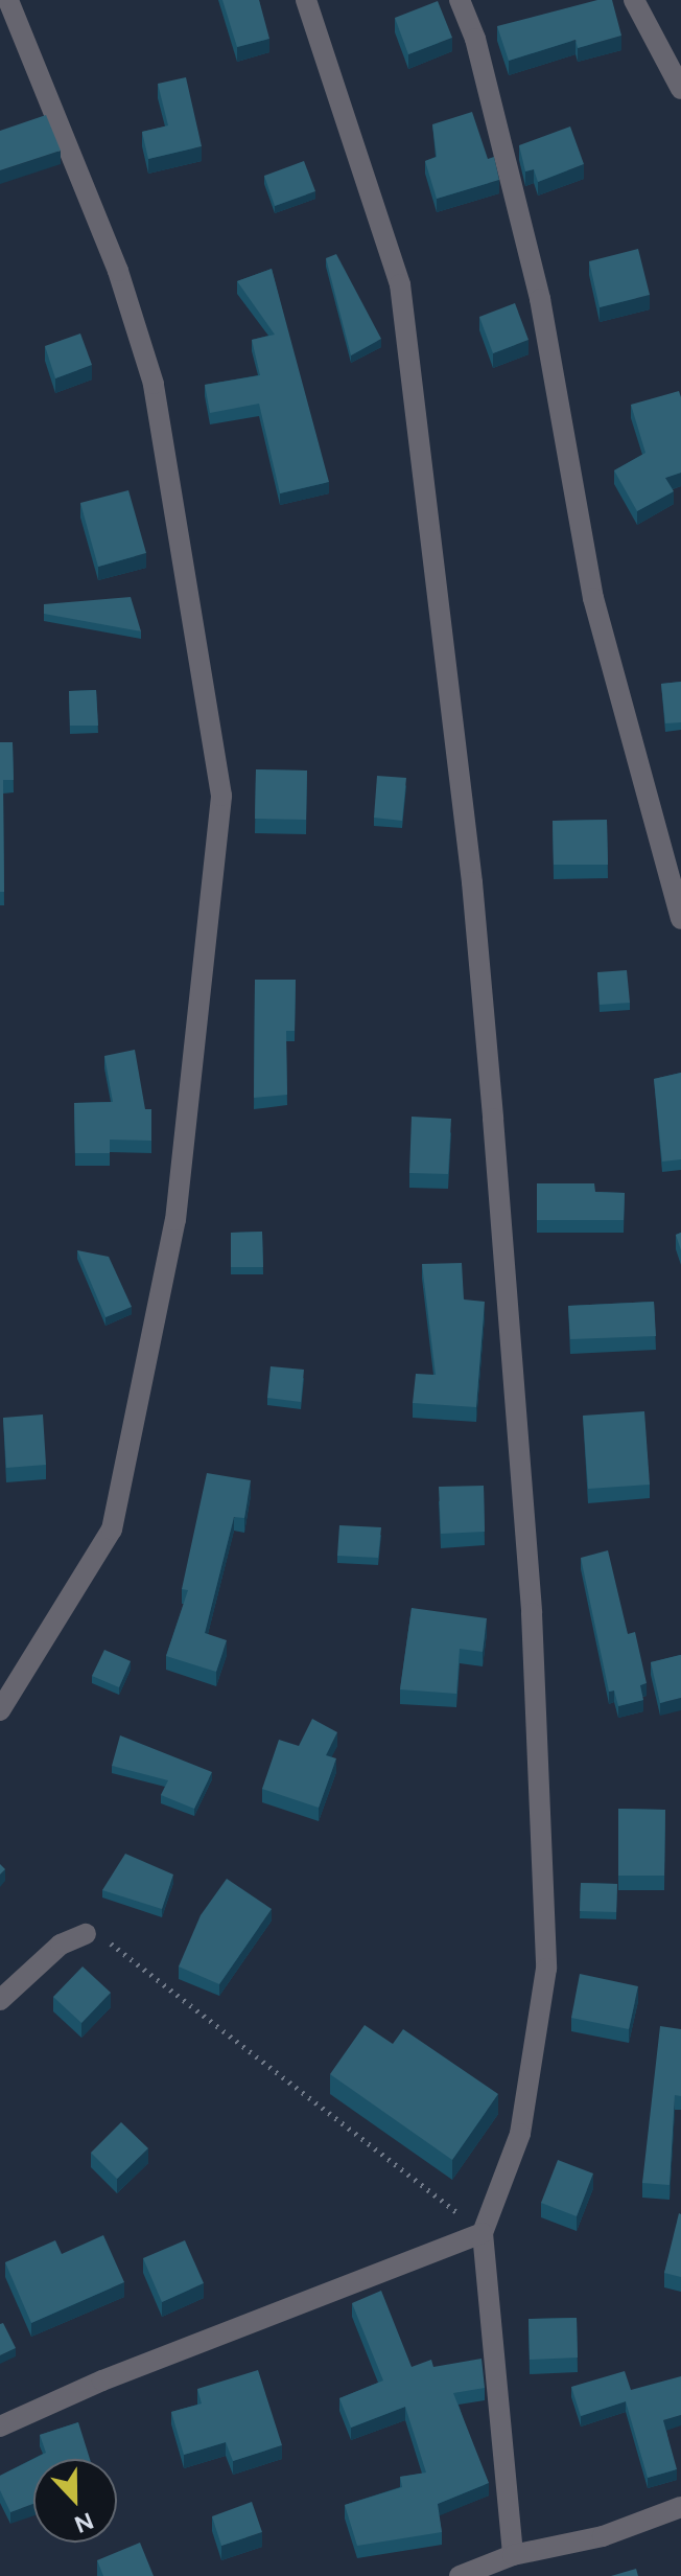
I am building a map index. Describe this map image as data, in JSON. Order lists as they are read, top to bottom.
{
  "north": "bottom"
}
